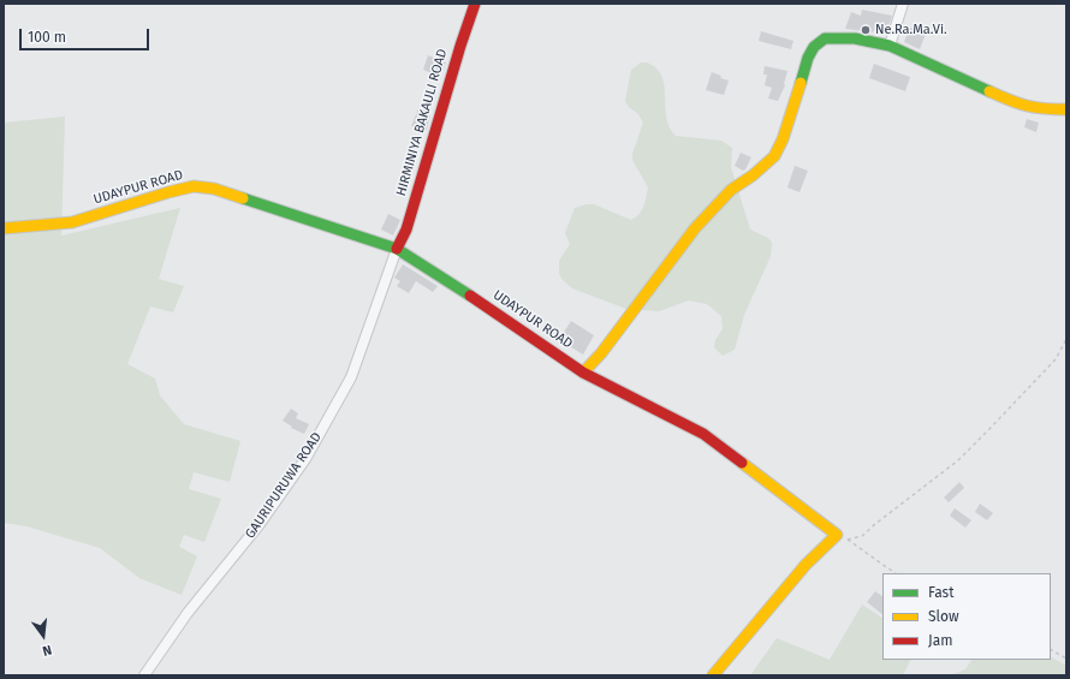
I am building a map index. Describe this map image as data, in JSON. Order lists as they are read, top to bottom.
{
  "streets": {
    "street": ["HIRMINIYA BAKAULI ROAD", "UDAYPUR ROAD", "GAURIPURUWA ROAD"]
  },
  "crossings": [
    ["HIRMINIYA BAKAULI ROAD", "UDAYPUR ROAD"],
    ["HIRMINIYA BAKAULI ROAD", "GAURIPURUWA ROAD"],
    ["UDAYPUR ROAD", "GAURIPURUWA ROAD"]
  ],
  "places": ["Ne.Ra.Ma.Vi."],
  "legend": ["Fast", "Slow", "Jam"],
  "scale_bar": "100 m",
  "north": "bottom"
}
